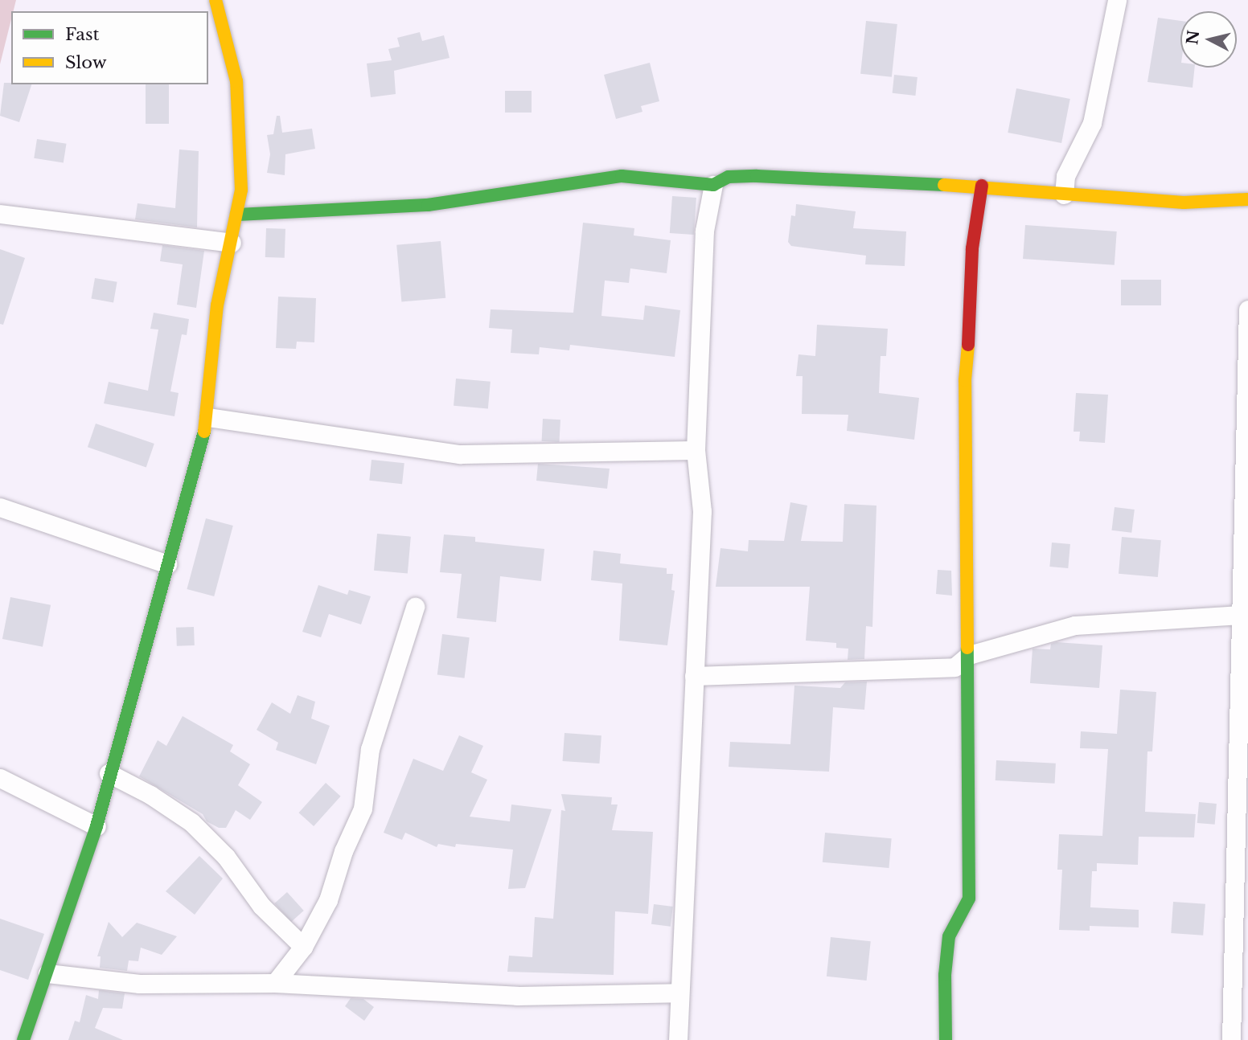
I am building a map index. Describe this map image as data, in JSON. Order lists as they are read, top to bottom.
{
  "legend": ["Fast", "Slow"],
  "north": "left"
}
